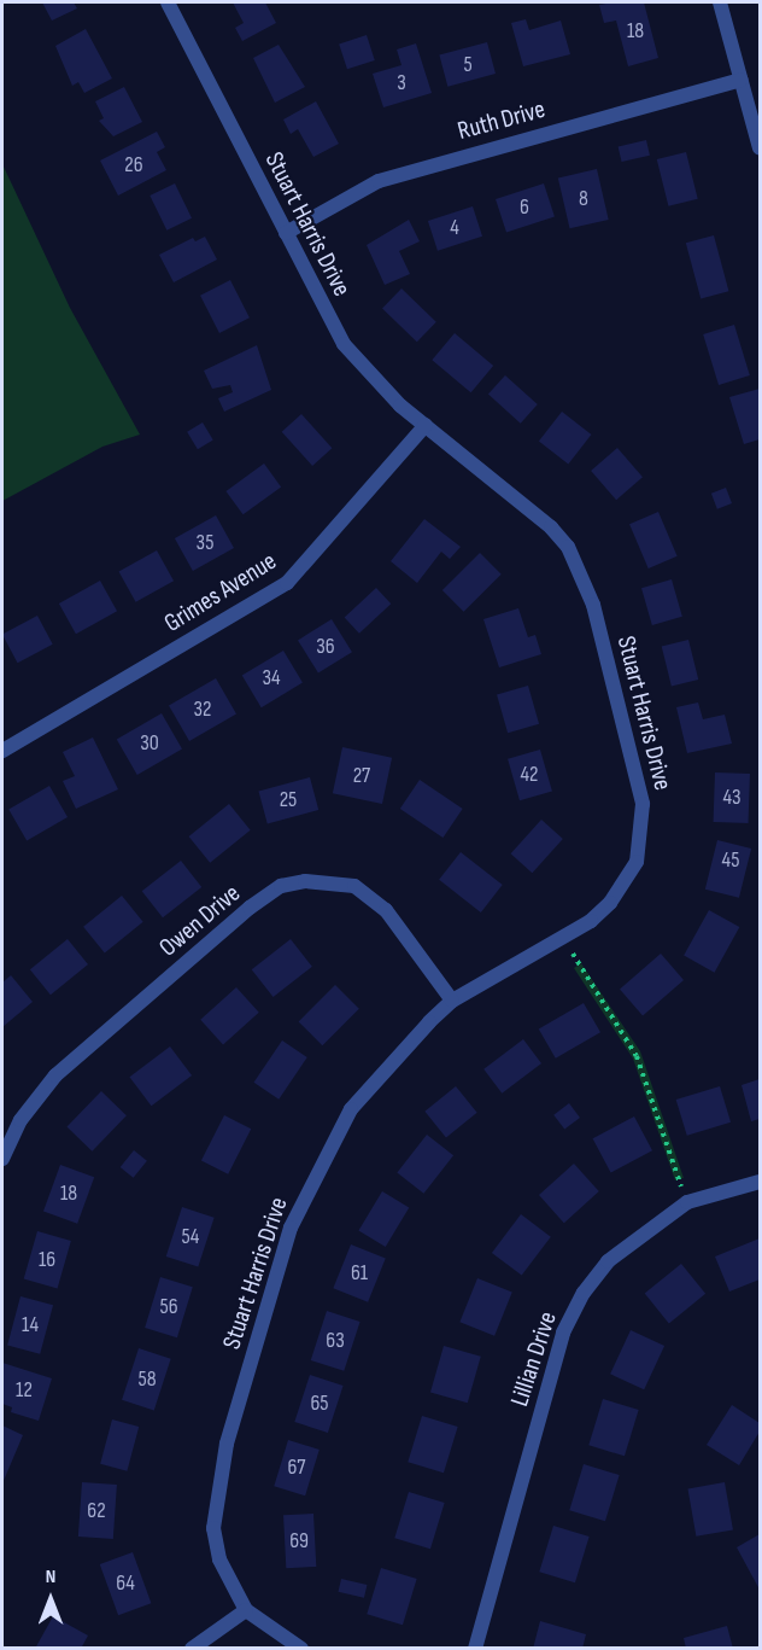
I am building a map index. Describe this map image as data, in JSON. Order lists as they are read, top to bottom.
{
  "streets": {
    "street": [
      "Ruth Drive",
      "Stuart Harris Drive",
      "Grimes Avenue",
      "Owen Drive",
      "Lillian Drive"
    ]
  },
  "crossings": [
    ["Ruth Drive", "Stuart Harris Drive"],
    ["Stuart Harris Drive", "Grimes Avenue"],
    ["Stuart Harris Drive", "Owen Drive"]
  ],
  "house_numbers": [
    "18",
    "5",
    "3",
    "26",
    "8",
    "6",
    "4",
    "35",
    "36",
    "34",
    "32",
    "30",
    "42",
    "27",
    "43",
    "25",
    "45",
    "18",
    "54",
    "16",
    "61",
    "56",
    "14",
    "63",
    "58",
    "12",
    "65",
    "67",
    "62",
    "69",
    "64"
  ],
  "north": "top"
}
